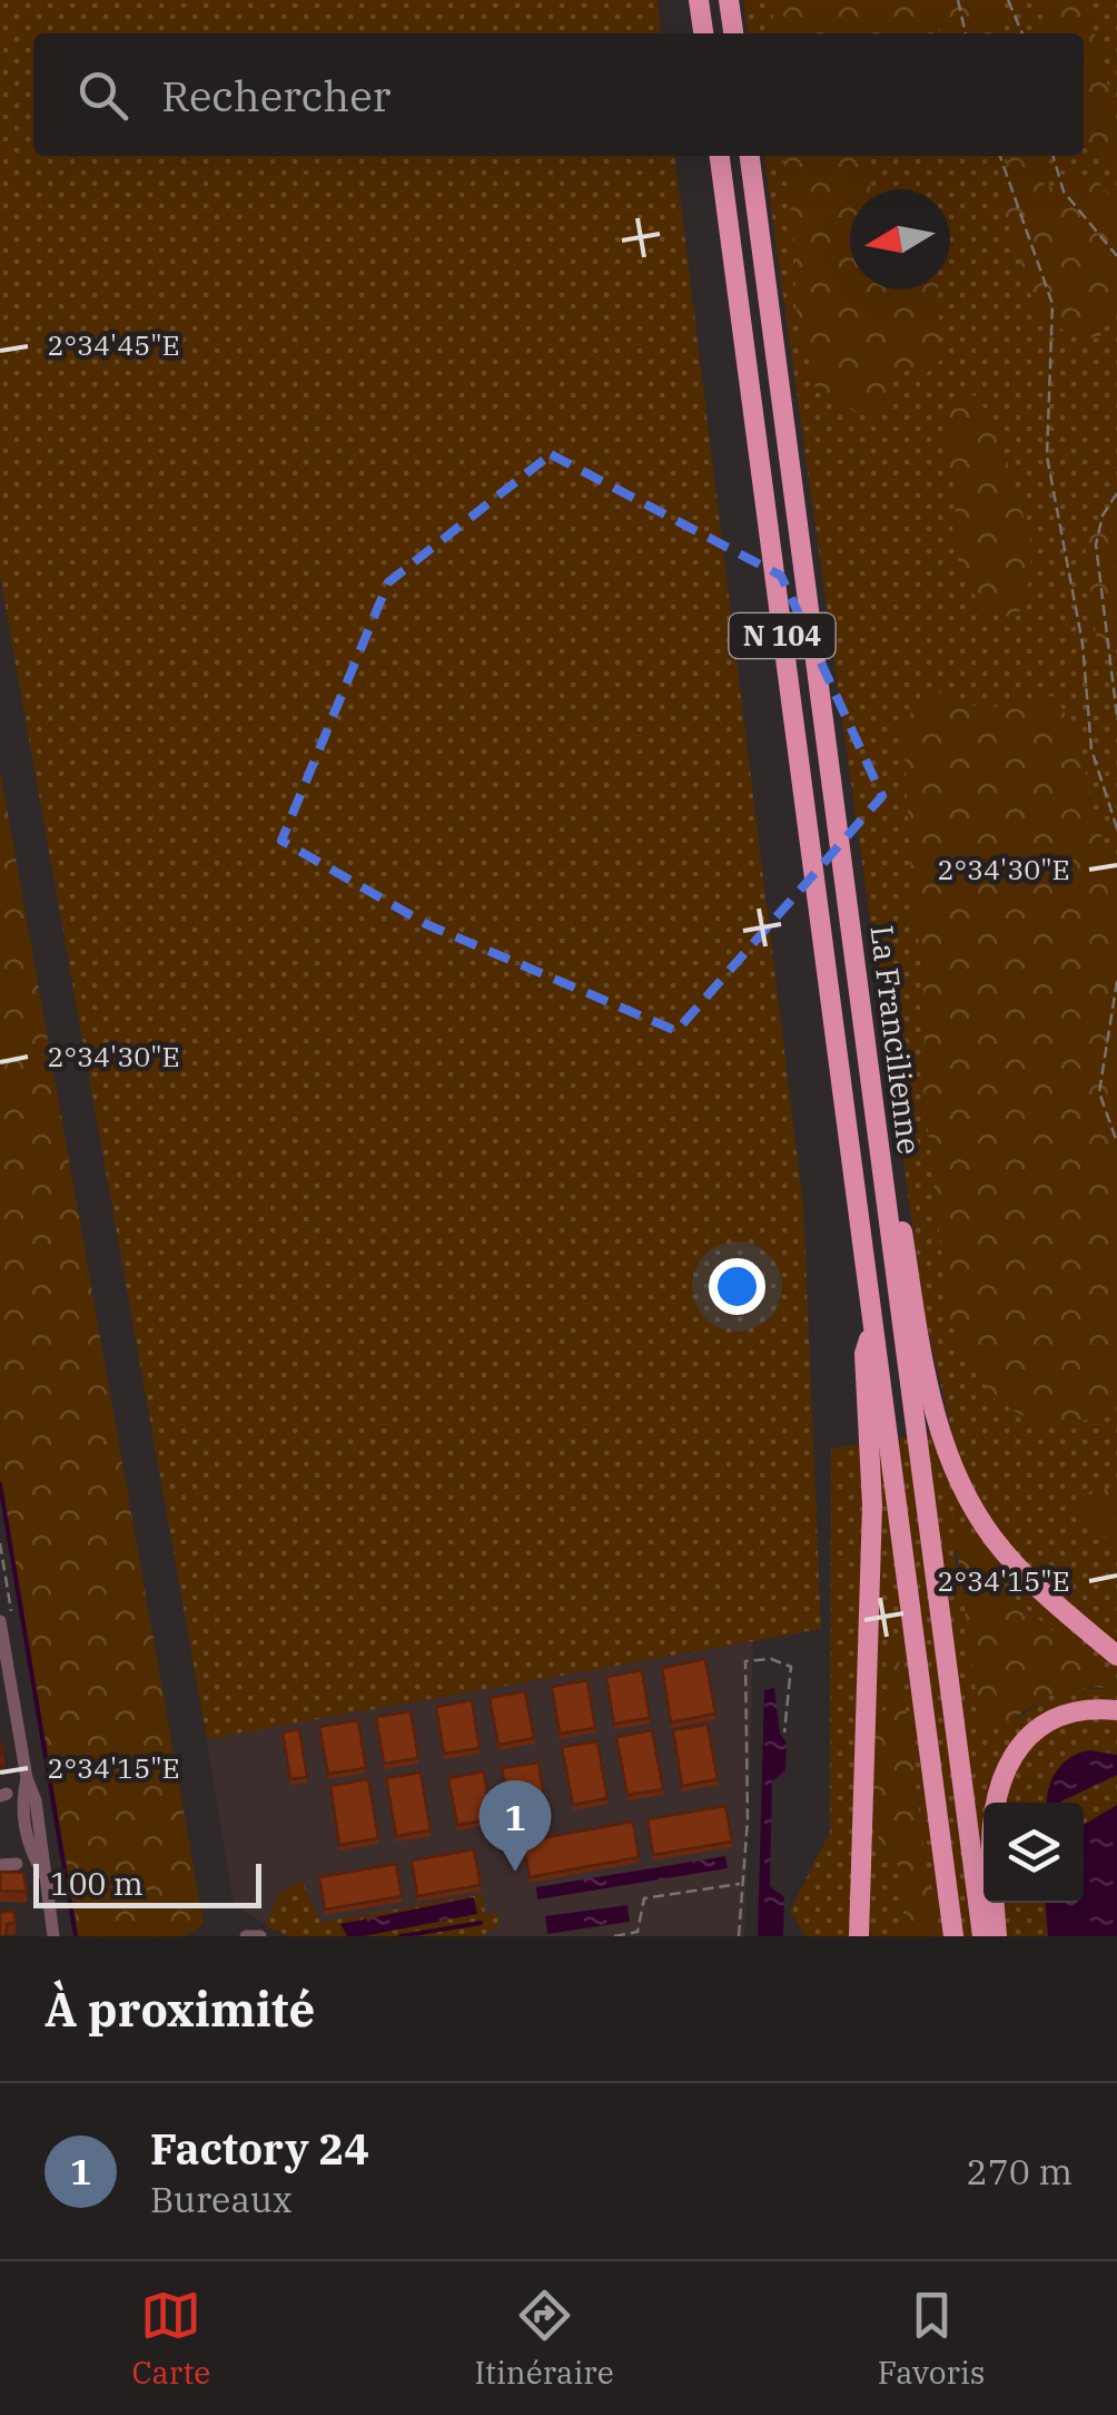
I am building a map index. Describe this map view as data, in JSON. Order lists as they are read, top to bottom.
{
  "streets": {
    "highway": ["N 104", "La Francilienne"]
  },
  "scale_bar": "100 m",
  "north": "left",
  "page": {
    "search": "Rechercher",
    "pins": "1",
    "scale": "100 m",
    "heading": "À proximité",
    "list": [
      {
        "mark": "1",
        "name": "Factory 24",
        "note": "Bureaux",
        "value": "270 m"
      }
    ],
    "nav": ["Carte", "Itinéraire", "Favoris"]
  },
  "coordinates": ["2°34'45\"E", "2°34'30\"E", "2°34'15\"E"]
}
